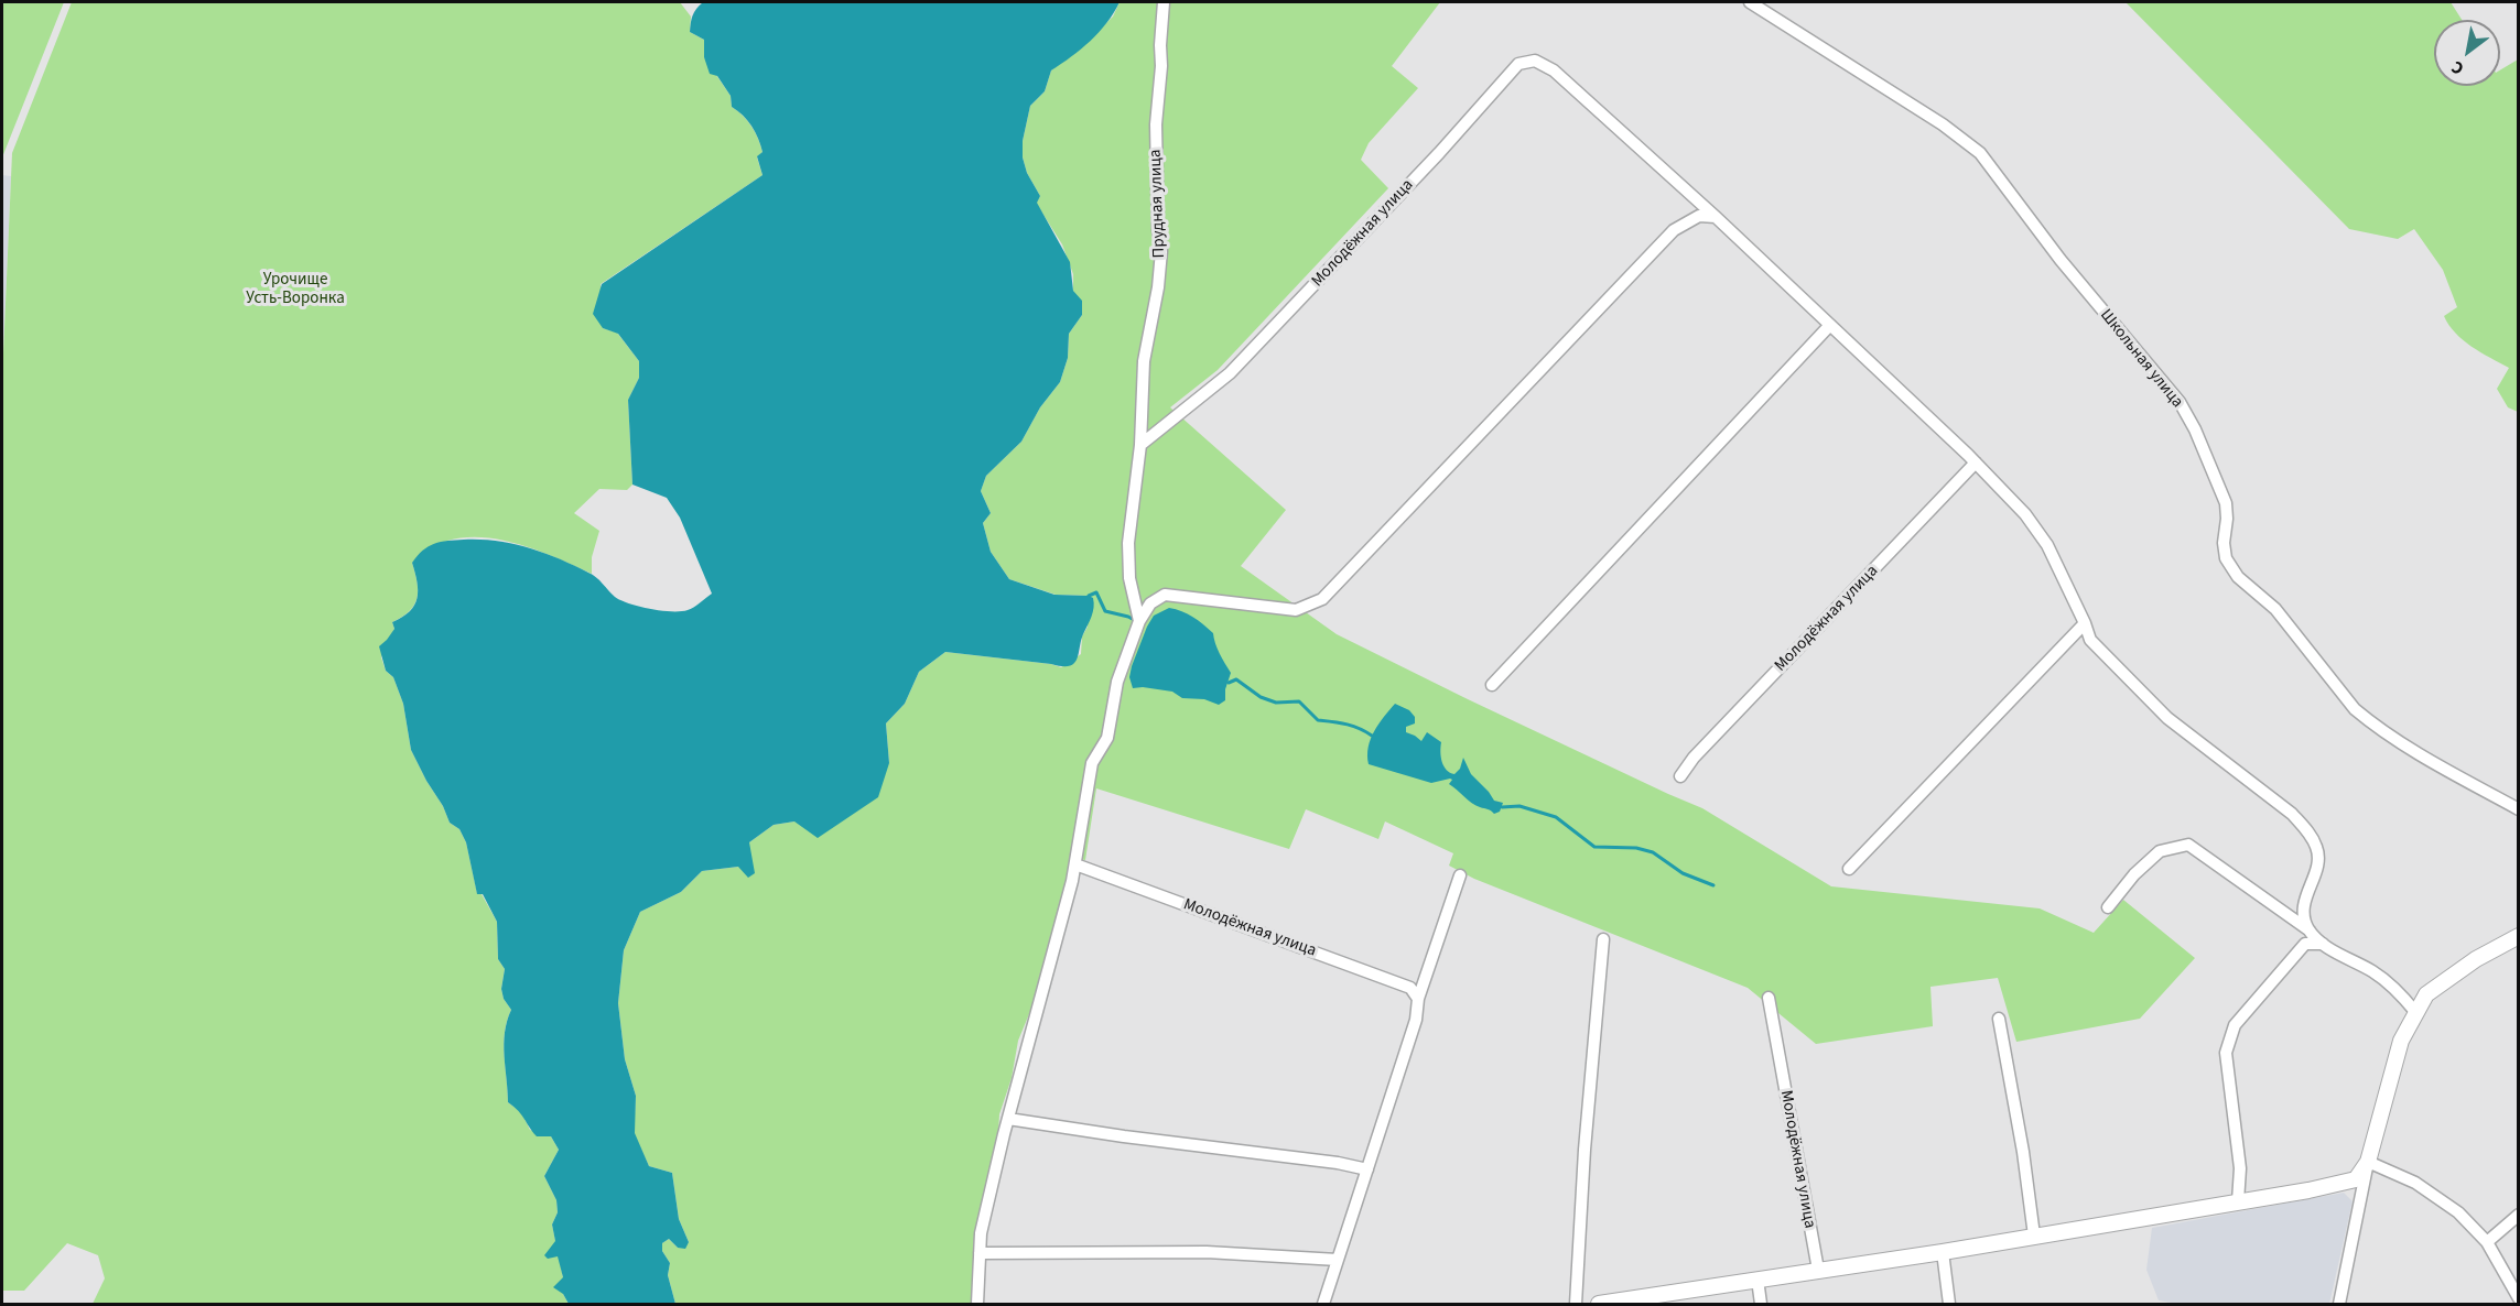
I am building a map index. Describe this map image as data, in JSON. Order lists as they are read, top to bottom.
{
  "streets": {
    "street": ["Прудная улица", "Молодёжная улица", "Школьная улица"]
  },
  "crossings": [
    ["Прудная улица", "Молодёжная улица"]
  ],
  "parks": ["Урочище Усть-Воронка"],
  "north": "bottom left"
}
